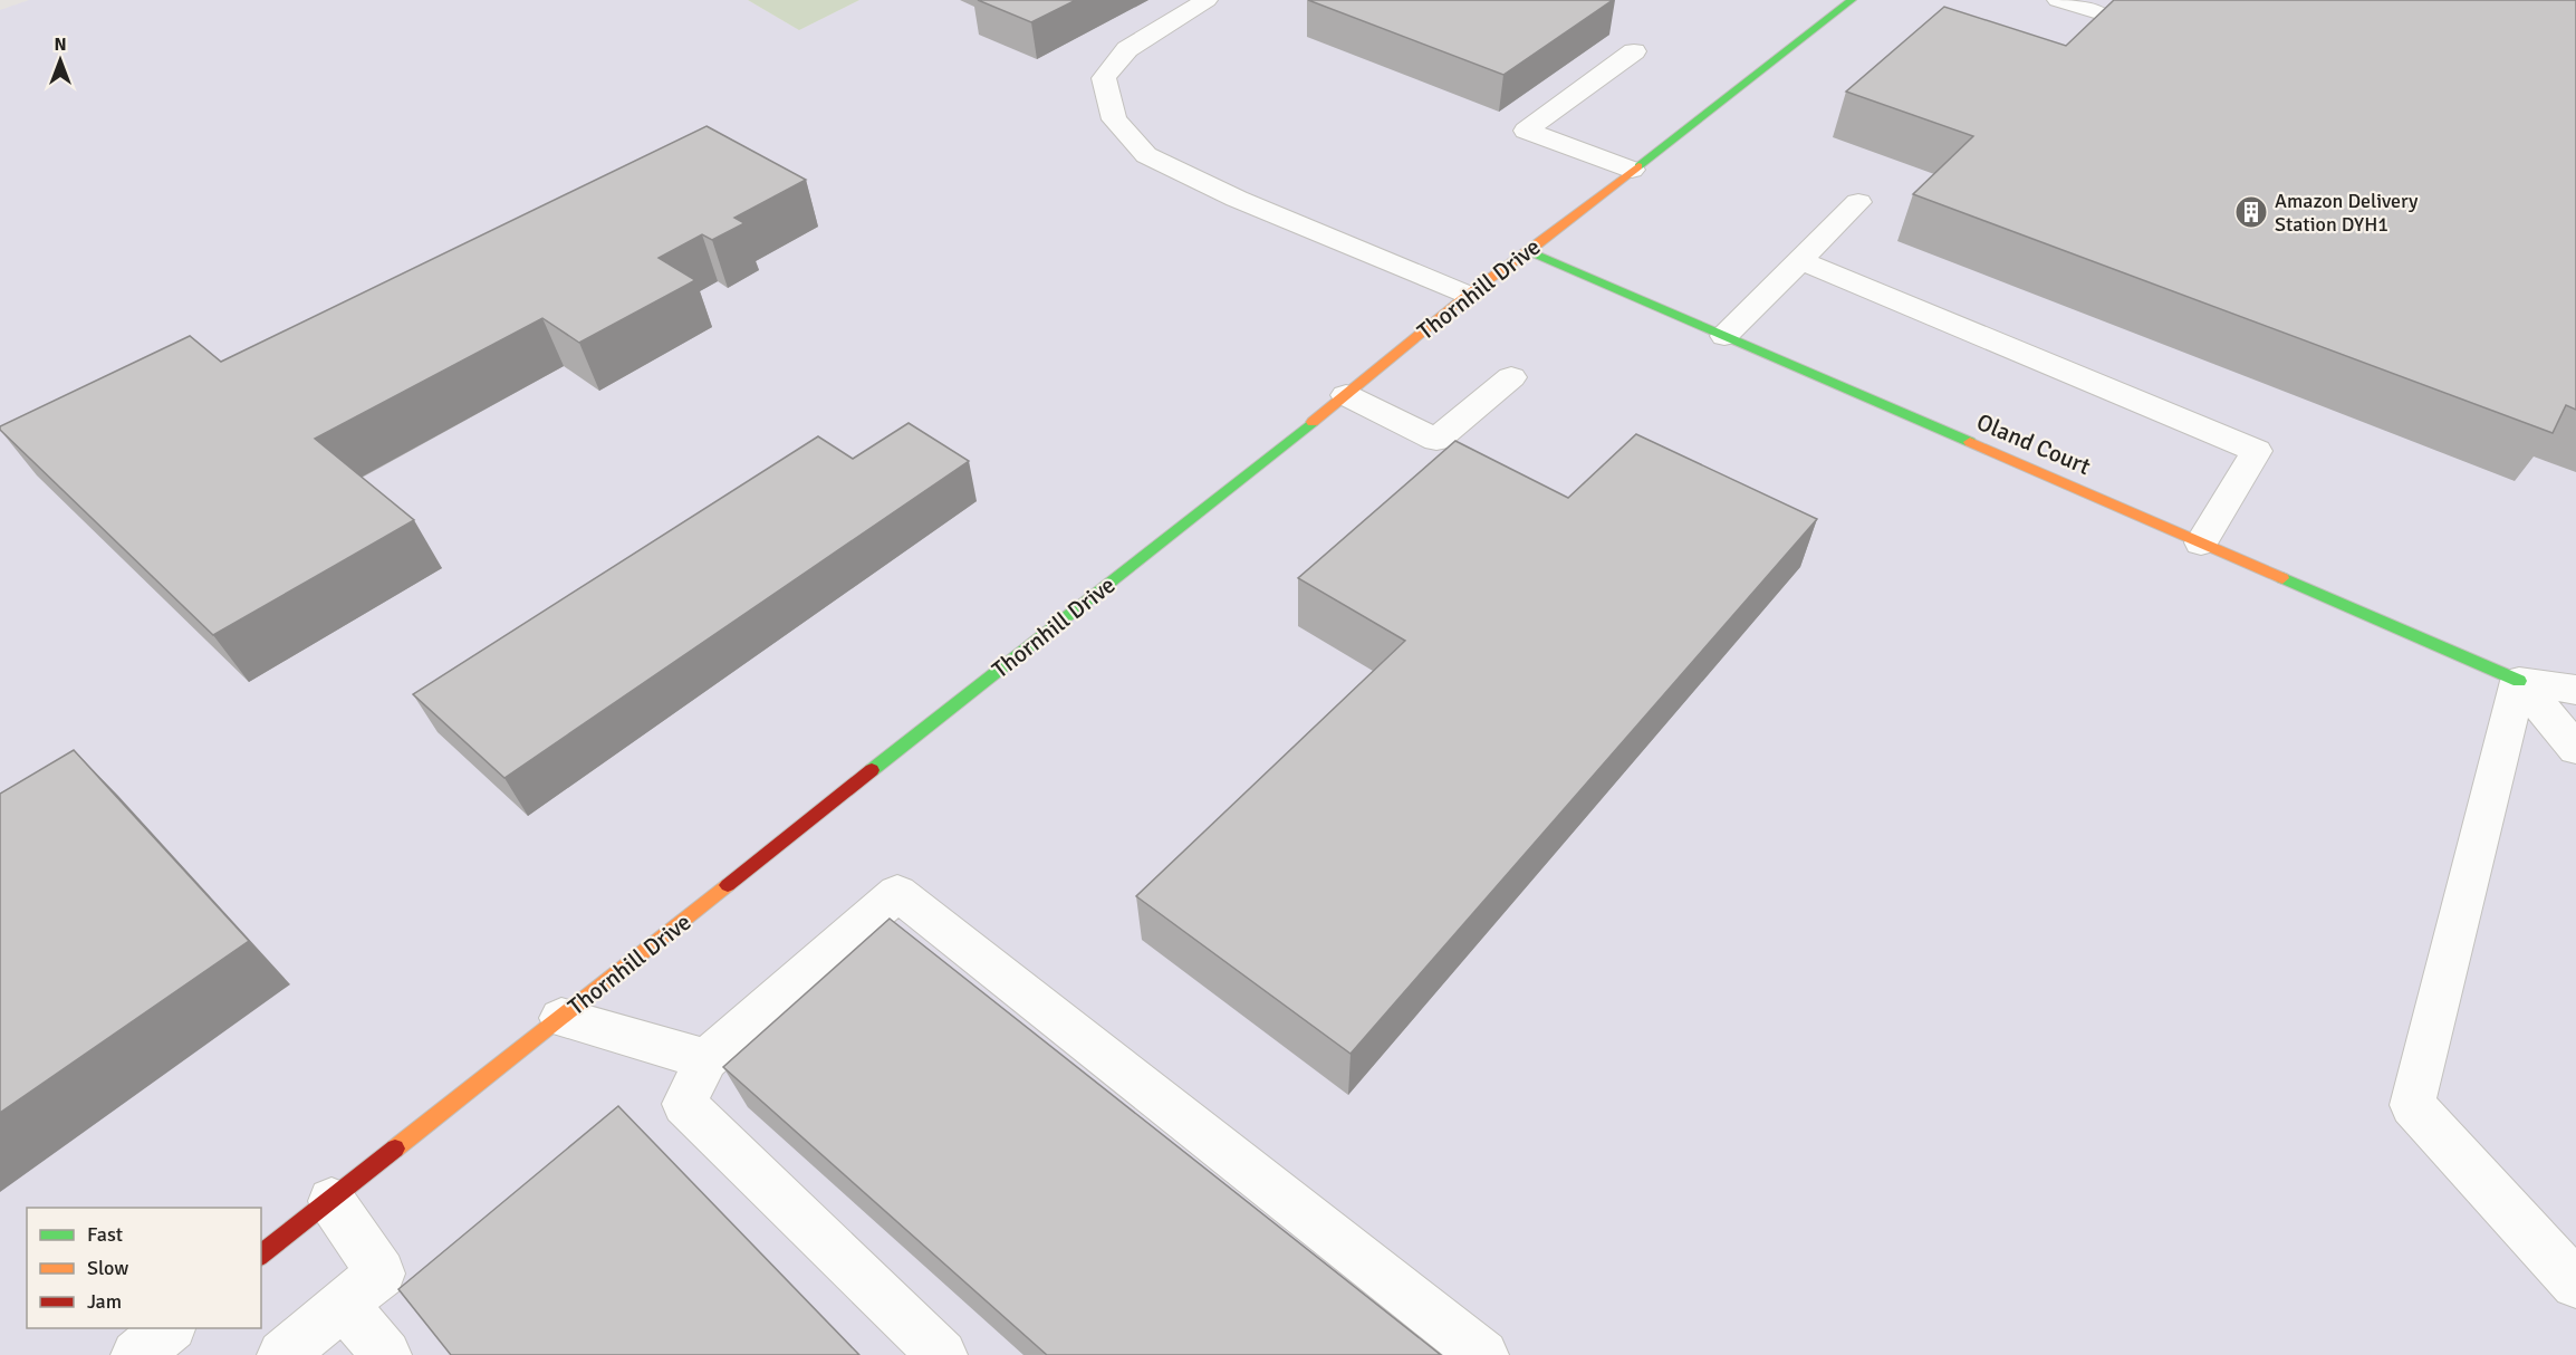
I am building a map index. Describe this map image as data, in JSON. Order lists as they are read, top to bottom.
{
  "streets": {
    "street": ["Thornhill Drive", "Oland Court"]
  },
  "crossings": [
    ["Thornhill Drive", "Oland Court"]
  ],
  "places": {
    "building": ["Amazon Delivery Station DYH1"]
  },
  "legend": ["Fast", "Slow", "Jam"],
  "north": "top"
}
